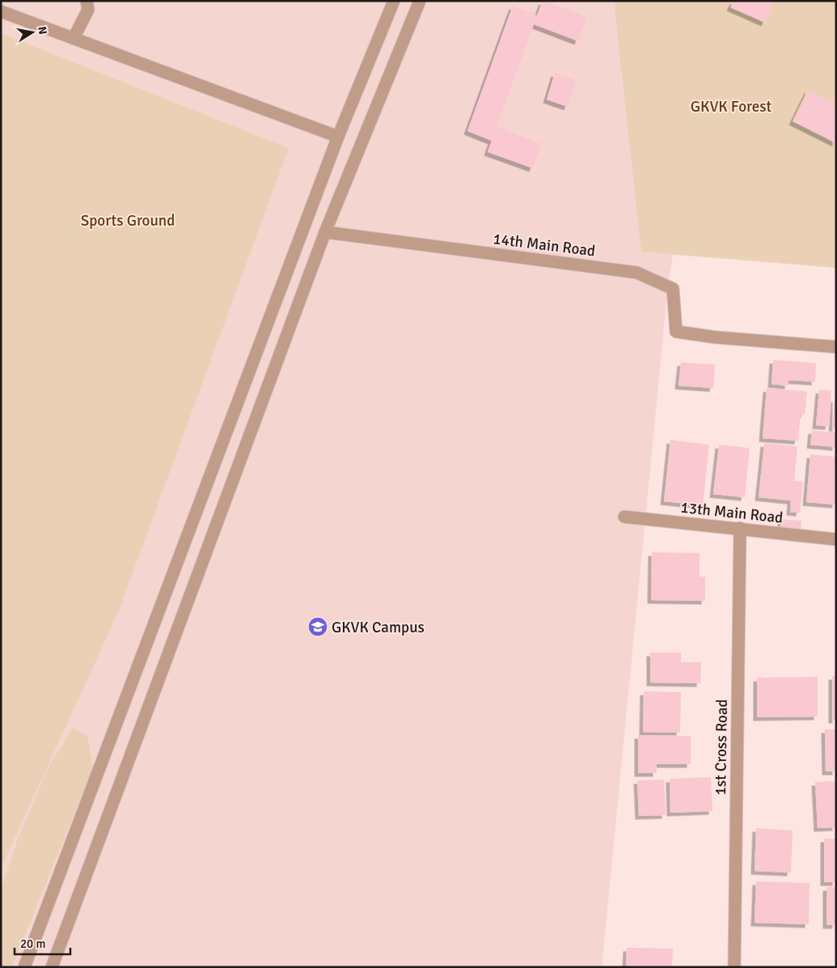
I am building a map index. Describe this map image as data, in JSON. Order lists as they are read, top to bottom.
{
  "streets": {
    "street": ["14th Main Road", "13th Main Road", "1st Cross Road"]
  },
  "crossings": [
    ["13th Main Road", "1st Cross Road"]
  ],
  "parks": ["GKVK Forest", "Sports Ground"],
  "places": {
    "school or university": ["GKVK Campus"]
  },
  "scale_bar": "20 m",
  "north": "right"
}
